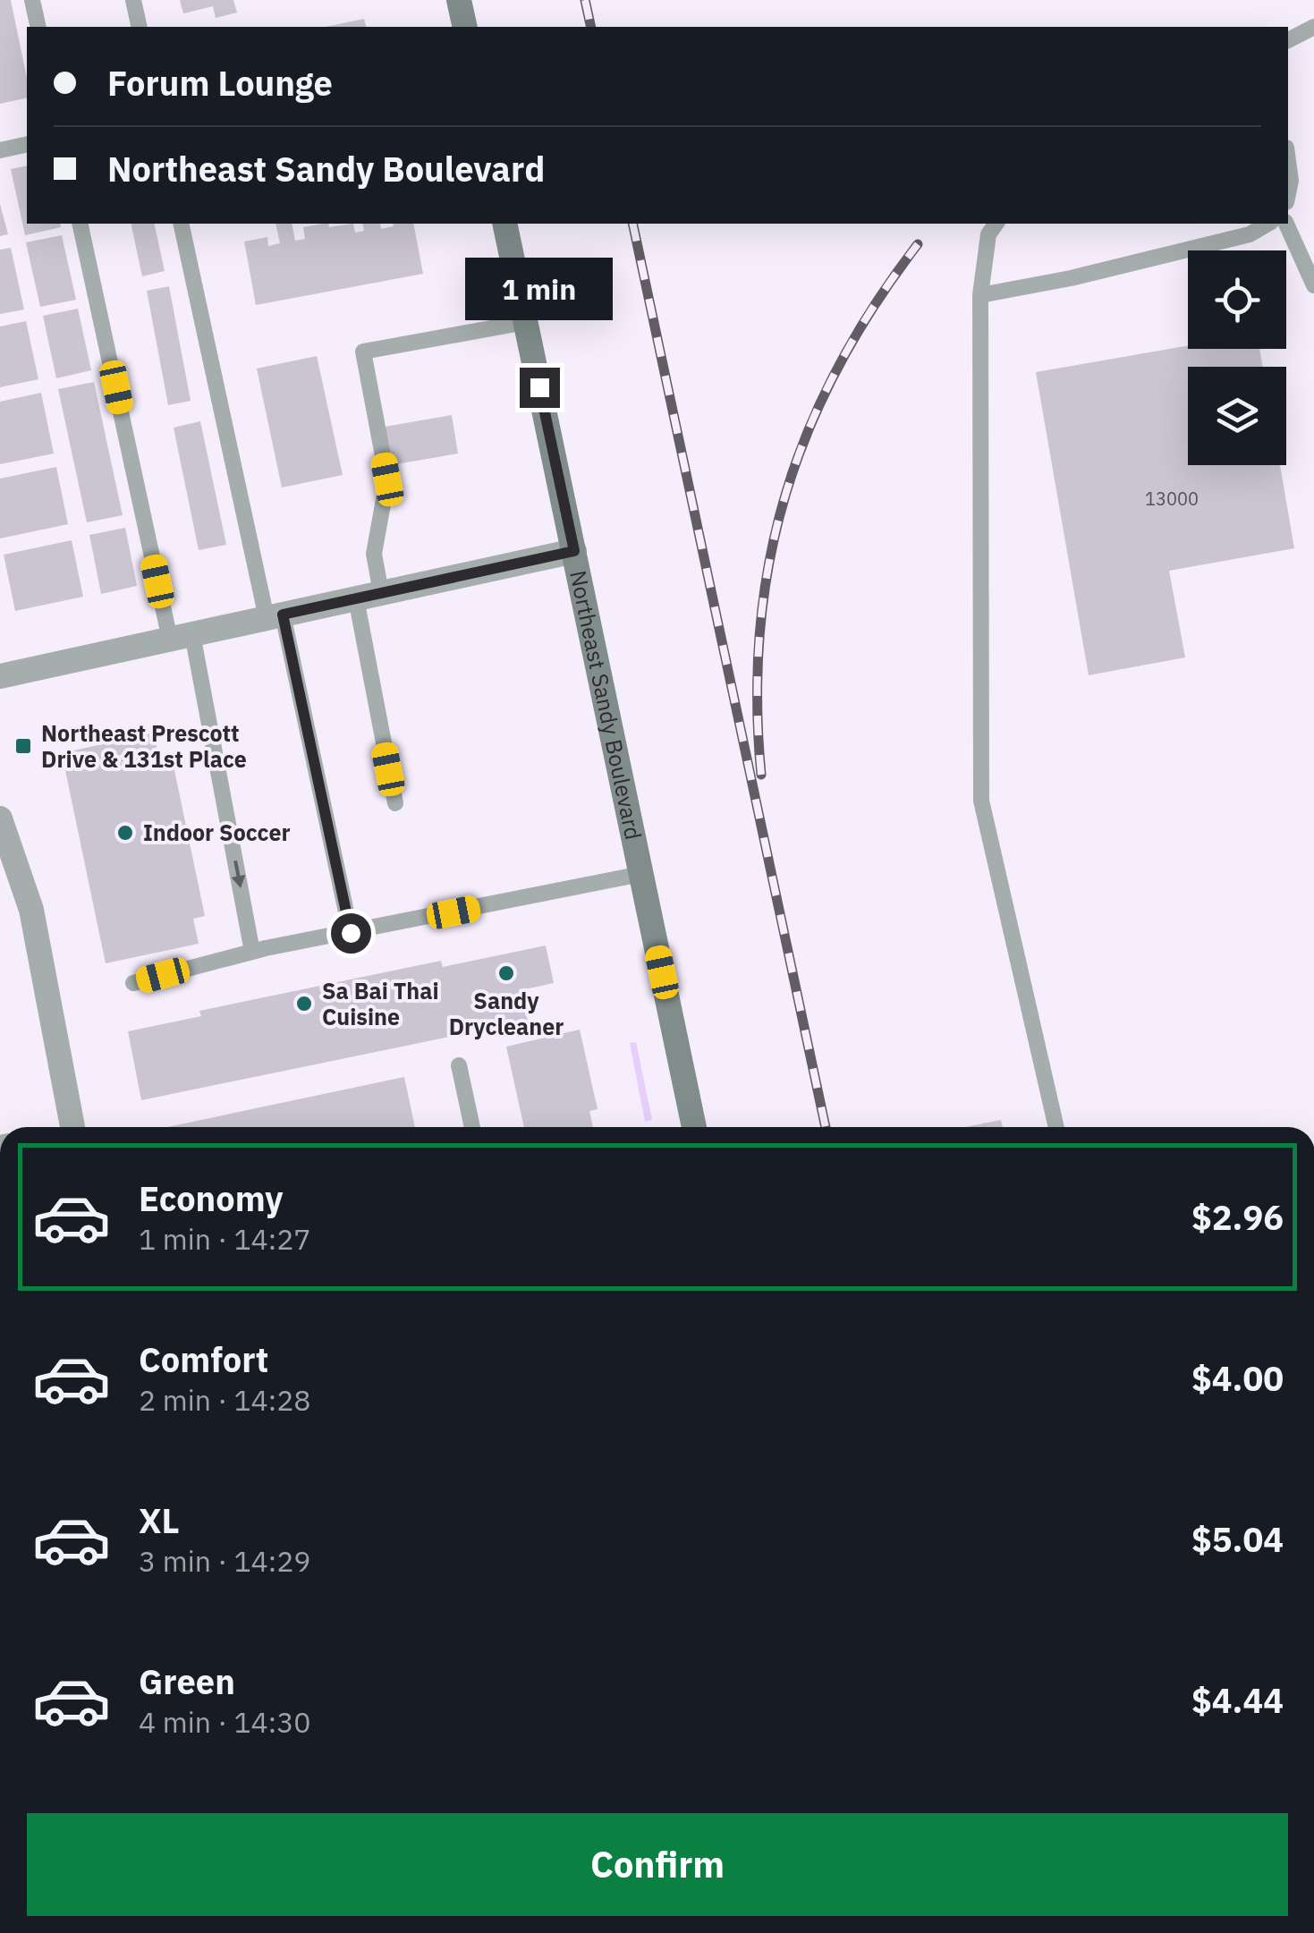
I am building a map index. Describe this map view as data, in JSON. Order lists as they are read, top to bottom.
{
  "streets": {
    "main road": ["Northeast Sandy Boulevard"]
  },
  "places": {
    "transit": ["Northeast Prescott Drive & 131st Place"],
    "other": ["Indoor Soccer", "Sandy Drycleaner", "Sa Bai Thai Cuisine"]
  },
  "house_numbers": ["13000"],
  "page": {
    "banner": ["Forum Lounge", "Northeast Sandy Boulevard"],
    "bubble": "1 min",
    "list": [
      {
        "name": "Economy",
        "note": "1 min · 14:27",
        "value": "$2.96"
      },
      {
        "name": "Comfort",
        "note": "2 min · 14:28",
        "value": "$4.00"
      },
      {
        "name": "XL",
        "note": "3 min · 14:29",
        "value": "$5.04"
      },
      {
        "name": "Green",
        "note": "4 min · 14:30",
        "value": "$4.44"
      }
    ],
    "buttons": "Confirm"
  }
}
